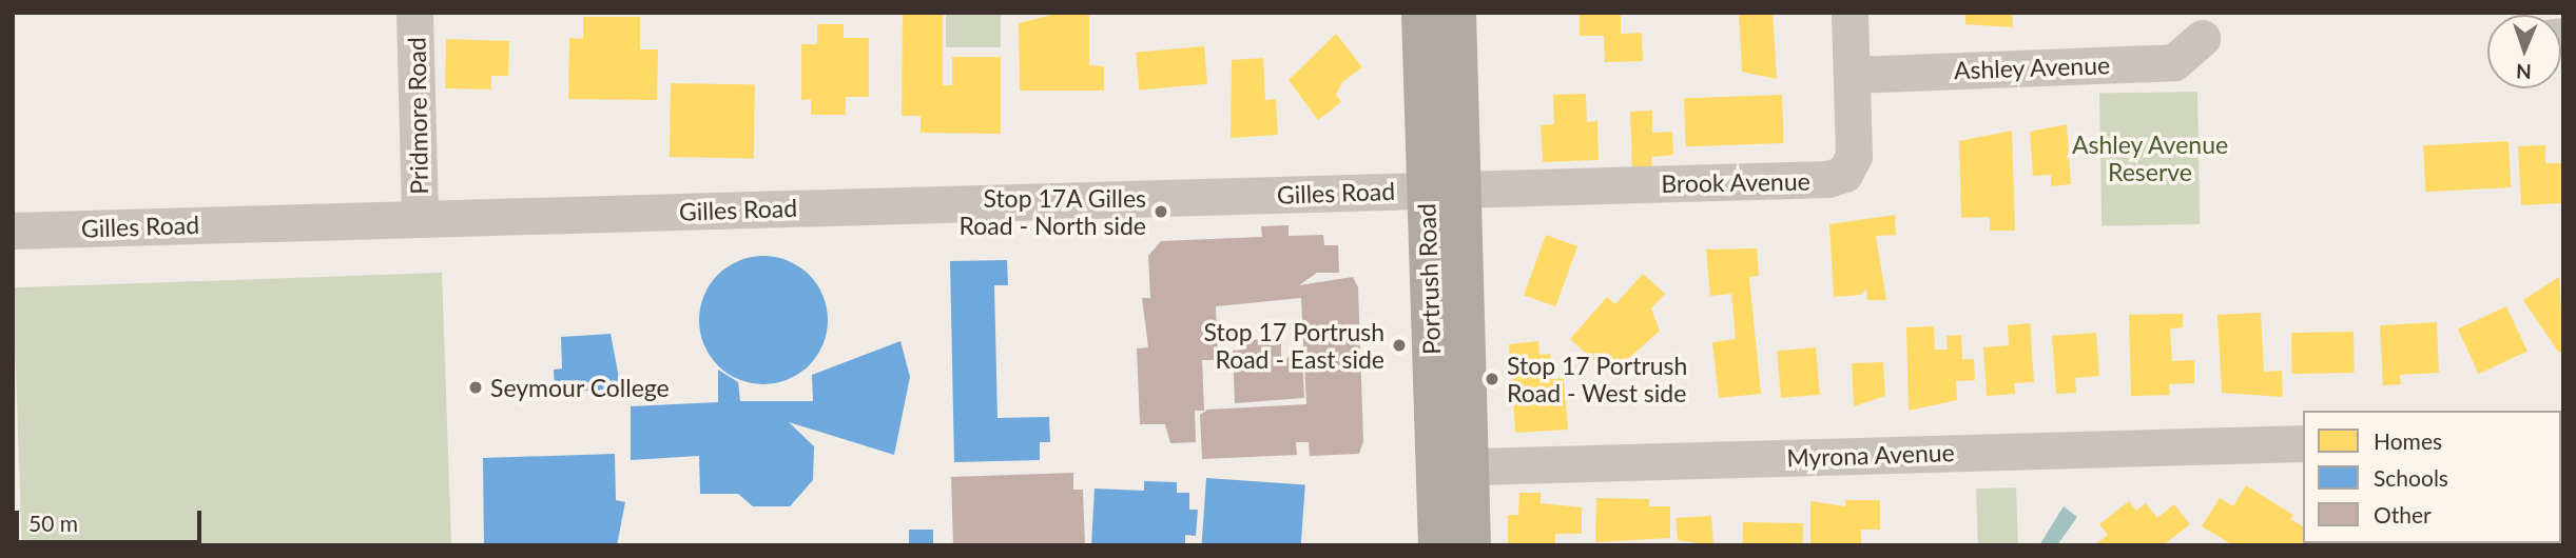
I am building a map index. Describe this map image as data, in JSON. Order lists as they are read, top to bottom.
{
  "streets": {
    "highway": ["Portrush Road"],
    "street": [
      "Ashley Avenue",
      "Pridmore Road",
      "Brook Avenue",
      "Gilles Road",
      "Myrona Avenue"
    ]
  },
  "crossings": [
    ["Ashley Avenue", "Brook Avenue"],
    ["Pridmore Road", "Gilles Road"],
    ["Brook Avenue", "Gilles Road"],
    ["Brook Avenue", "Portrush Road"],
    ["Gilles Road", "Portrush Road"],
    ["Portrush Road", "Myrona Avenue"]
  ],
  "parks": ["Ashley Avenue Reserve"],
  "places": [
    "Stop 17A Gilles Road - North side",
    "Stop 17 Portrush Road - East side",
    "Stop 17 Portrush Road - West side",
    "Seymour College"
  ],
  "legend": ["Homes", "Schools", "Other"],
  "scale_bar": "50 m",
  "north": "bottom"
}
